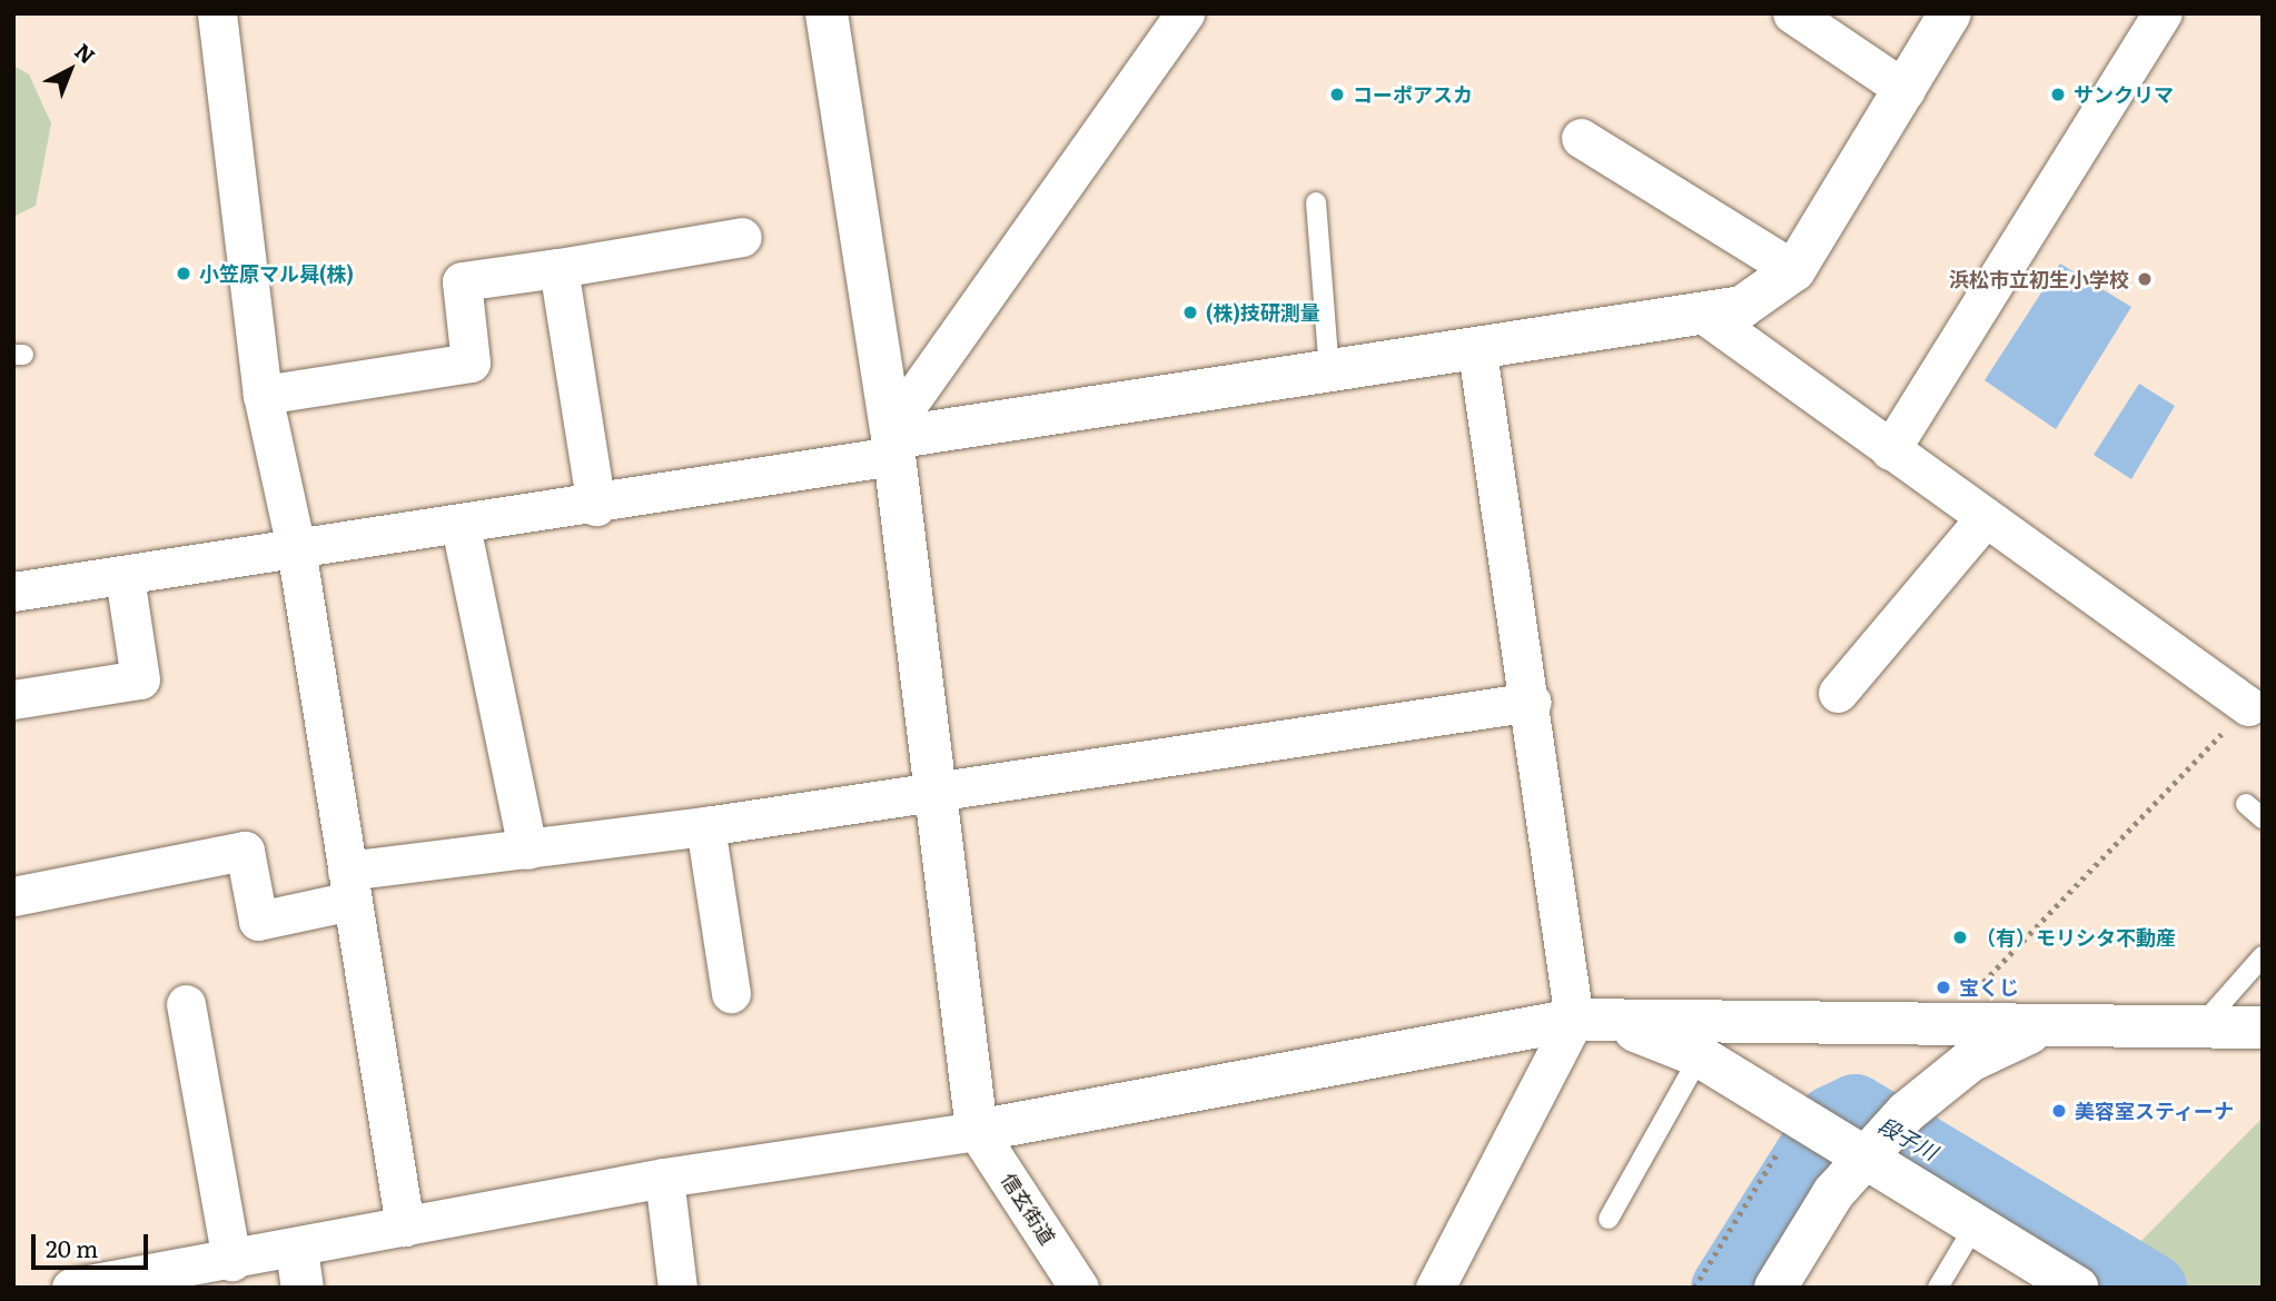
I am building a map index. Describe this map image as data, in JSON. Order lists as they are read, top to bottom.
{
  "streets": {
    "street": ["信玄街道"]
  },
  "water": ["段子川"],
  "places": [
    "コーポアスカ",
    "サンクリマ",
    "小笠原マル曻(株)",
    "浜松市立初生小学校",
    "(株)技研測量",
    "（有）モリシタ不動産",
    "宝くじ",
    "美容室スティーナ"
  ],
  "scale_bar": "20 m",
  "north": "top right"
}
